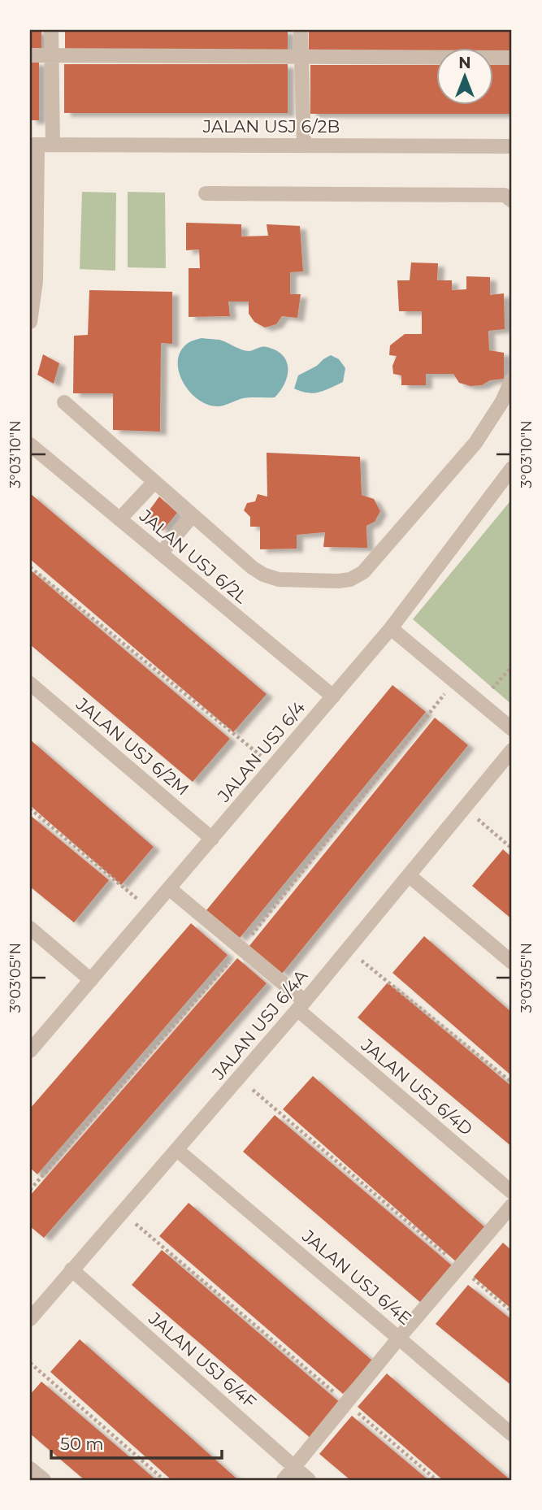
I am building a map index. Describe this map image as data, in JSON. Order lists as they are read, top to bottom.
{
  "streets": {
    "street": [
      "JALAN USJ 6/2B",
      "JALAN USJ 6/2L",
      "JALAN USJ 6/2M",
      "JALAN USJ 6/4",
      "JALAN USJ 6/4A",
      "JALAN USJ 6/4D",
      "JALAN USJ 6/4E",
      "JALAN USJ 6/4F"
    ]
  },
  "crossings": [
    ["JALAN USJ 6/2L", "JALAN USJ 6/4"],
    ["JALAN USJ 6/2M", "JALAN USJ 6/4"],
    ["JALAN USJ 6/4", "JALAN USJ 6/4D"],
    ["JALAN USJ 6/4A", "JALAN USJ 6/4D"],
    ["JALAN USJ 6/4A", "JALAN USJ 6/4E"],
    ["JALAN USJ 6/4A", "JALAN USJ 6/4F"]
  ],
  "scale_bar": "50 m",
  "north": "top",
  "coordinates": ["3°03'10\"N", "3°03'05\"N"]
}
